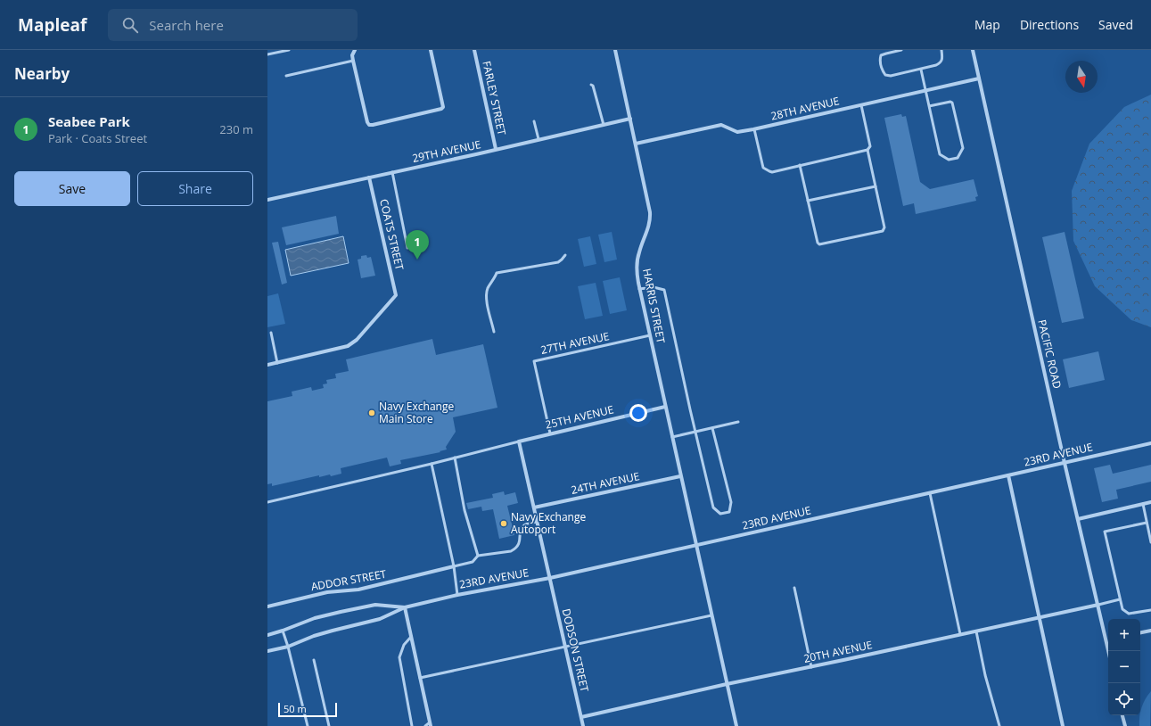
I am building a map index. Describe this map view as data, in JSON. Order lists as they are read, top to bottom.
{
  "streets": {
    "street": [
      "FARLEY STREET",
      "28TH AVENUE",
      "29TH AVENUE",
      "COATS STREET",
      "HARRIS STREET",
      "PACIFIC ROAD",
      "25TH AVENUE",
      "23RD AVENUE",
      "24TH AVENUE",
      "ADDOR STREET",
      "DODSON STREET",
      "20TH AVENUE"
    ],
    "lane": ["27TH AVENUE"]
  },
  "crossings": [
    ["FARLEY STREET", "29TH AVENUE"],
    ["28TH AVENUE", "HARRIS STREET"],
    ["28TH AVENUE", "PACIFIC ROAD"],
    ["29TH AVENUE", "COATS STREET"],
    ["29TH AVENUE", "HARRIS STREET"],
    ["HARRIS STREET", "27TH AVENUE"],
    ["HARRIS STREET", "25TH AVENUE"],
    ["HARRIS STREET", "23RD AVENUE"],
    ["HARRIS STREET", "24TH AVENUE"],
    ["HARRIS STREET", "20TH AVENUE"],
    ["27TH AVENUE", "25TH AVENUE"],
    ["PACIFIC ROAD", "23RD AVENUE"],
    ["PACIFIC ROAD", "20TH AVENUE"],
    ["25TH AVENUE", "DODSON STREET"],
    ["23RD AVENUE", "DODSON STREET"],
    ["24TH AVENUE", "DODSON STREET"],
    ["DODSON STREET", "20TH AVENUE"]
  ],
  "places": ["Navy Exchange Main Store", "Navy Exchange Autoport"],
  "scale_bar": "50 m",
  "north": "bottom",
  "page": {
    "header": "Mapleaf",
    "search": "Search here",
    "nav": ["Map", "Directions", "Saved"],
    "heading": "Nearby",
    "list": [
      {
        "mark": "1",
        "name": "Seabee Park",
        "note": "Park · Coats Street",
        "value": "230 m"
      }
    ],
    "buttons": ["Save", "Share"],
    "pins": "1",
    "map_buttons": ["+", "−"],
    "scale": "50 m"
  }
}
